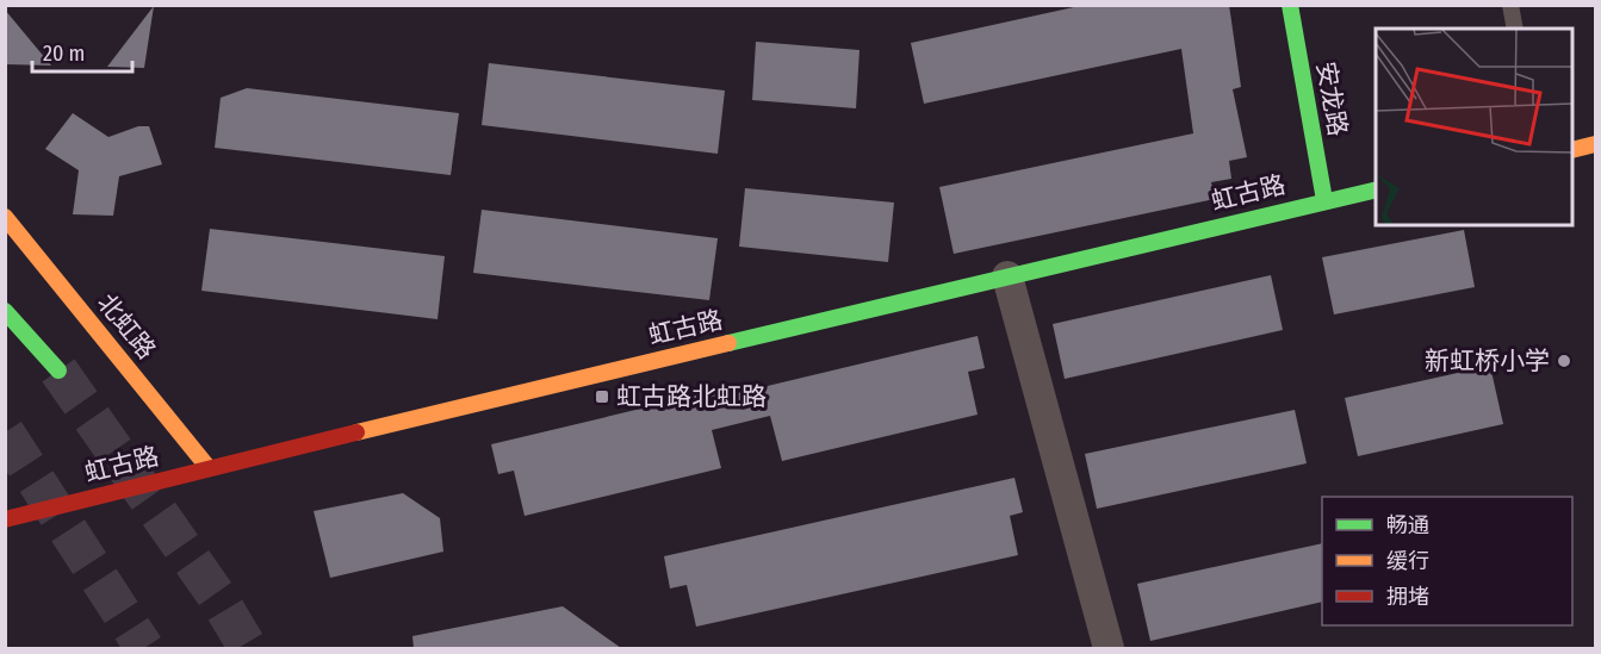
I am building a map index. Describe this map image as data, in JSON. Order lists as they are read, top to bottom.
{
  "streets": {
    "main road": ["安龙路", "虹古路", "北虹路"]
  },
  "crossings": [
    ["安龙路", "虹古路"],
    ["虹古路", "北虹路"]
  ],
  "places": {
    "other": ["新虹桥小学"],
    "transit": ["虹古路北虹路"]
  },
  "legend": ["畅通", "缓行", "拥堵"],
  "scale_bar": "20 m"
}
